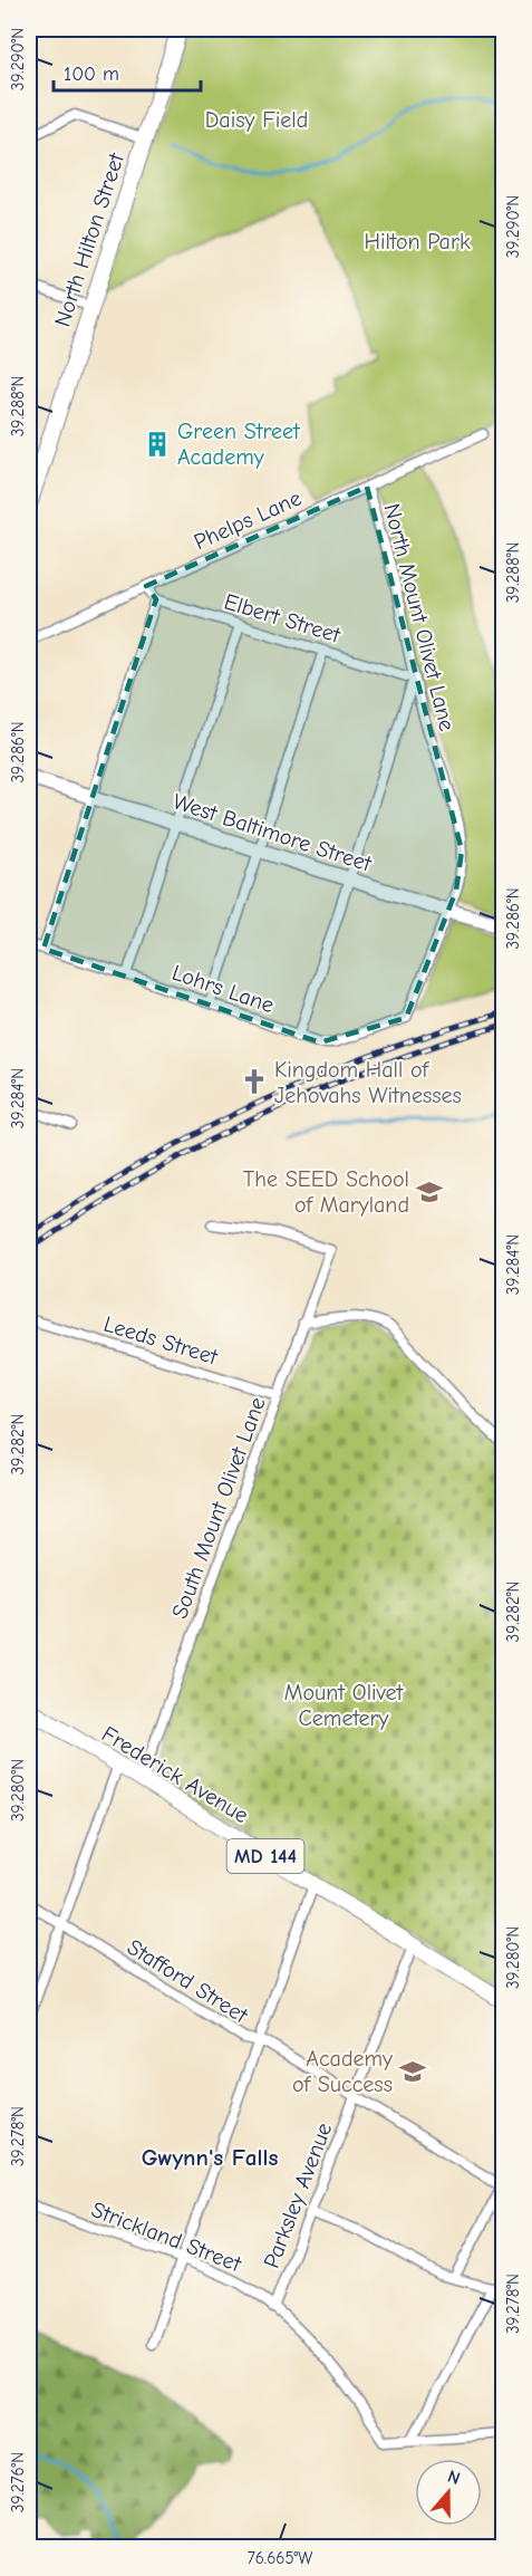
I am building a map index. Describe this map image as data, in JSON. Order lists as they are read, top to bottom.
{
  "streets": {
    "main road": [
      "North Hilton Street",
      "West Baltimore Street",
      "Frederick Avenue",
      "MD 144"
    ],
    "street": [
      "Phelps Lane",
      "North Mount Olivet Lane",
      "Elbert Street",
      "Lohrs Lane",
      "Leeds Street",
      "South Mount Olivet Lane",
      "Stafford Street",
      "Parksley Avenue",
      "Strickland Street"
    ]
  },
  "crossings": [
    ["Phelps Lane", "North Mount Olivet Lane"],
    ["North Mount Olivet Lane", "Elbert Street"],
    ["North Mount Olivet Lane", "West Baltimore Street"],
    ["North Mount Olivet Lane", "Lohrs Lane"],
    ["West Baltimore Street", "Lohrs Lane"],
    ["Leeds Street", "South Mount Olivet Lane"],
    ["South Mount Olivet Lane", "Frederick Avenue"],
    ["Frederick Avenue", "Parksley Avenue"],
    ["Stafford Street", "Parksley Avenue"],
    ["Parksley Avenue", "Strickland Street"]
  ],
  "districts": ["Gwynn's Falls"],
  "parks": ["Daisy Field", "Hilton Park", "Mount Olivet Cemetery"],
  "places": {
    "building": ["Green Street Academy"],
    "church": ["Kingdom Hall of Jehovahs Witnesses"],
    "school or university": ["The SEED School of Maryland", "Academy of Success"]
  },
  "scale_bar": "100 m",
  "north": "top",
  "coordinates": [
    "39.290°N",
    "39.288°N",
    "39.286°N",
    "39.284°N",
    "39.282°N",
    "39.280°N",
    "39.278°N",
    "39.276°N",
    "76.665°W"
  ]
}
